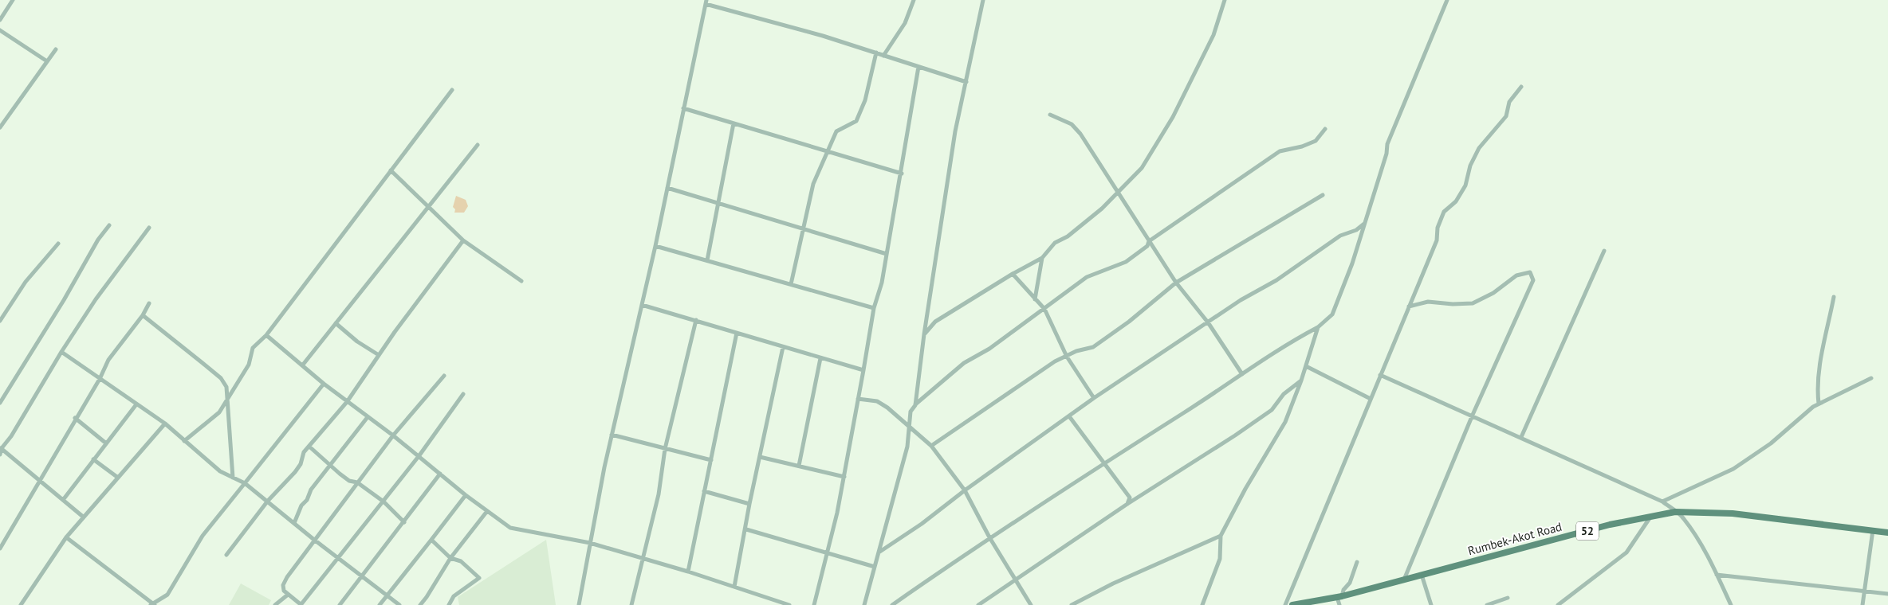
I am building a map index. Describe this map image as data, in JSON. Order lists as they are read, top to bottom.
{
  "streets": {
    "main road": ["52", "Rumbek-Akot Road"]
  }
}
